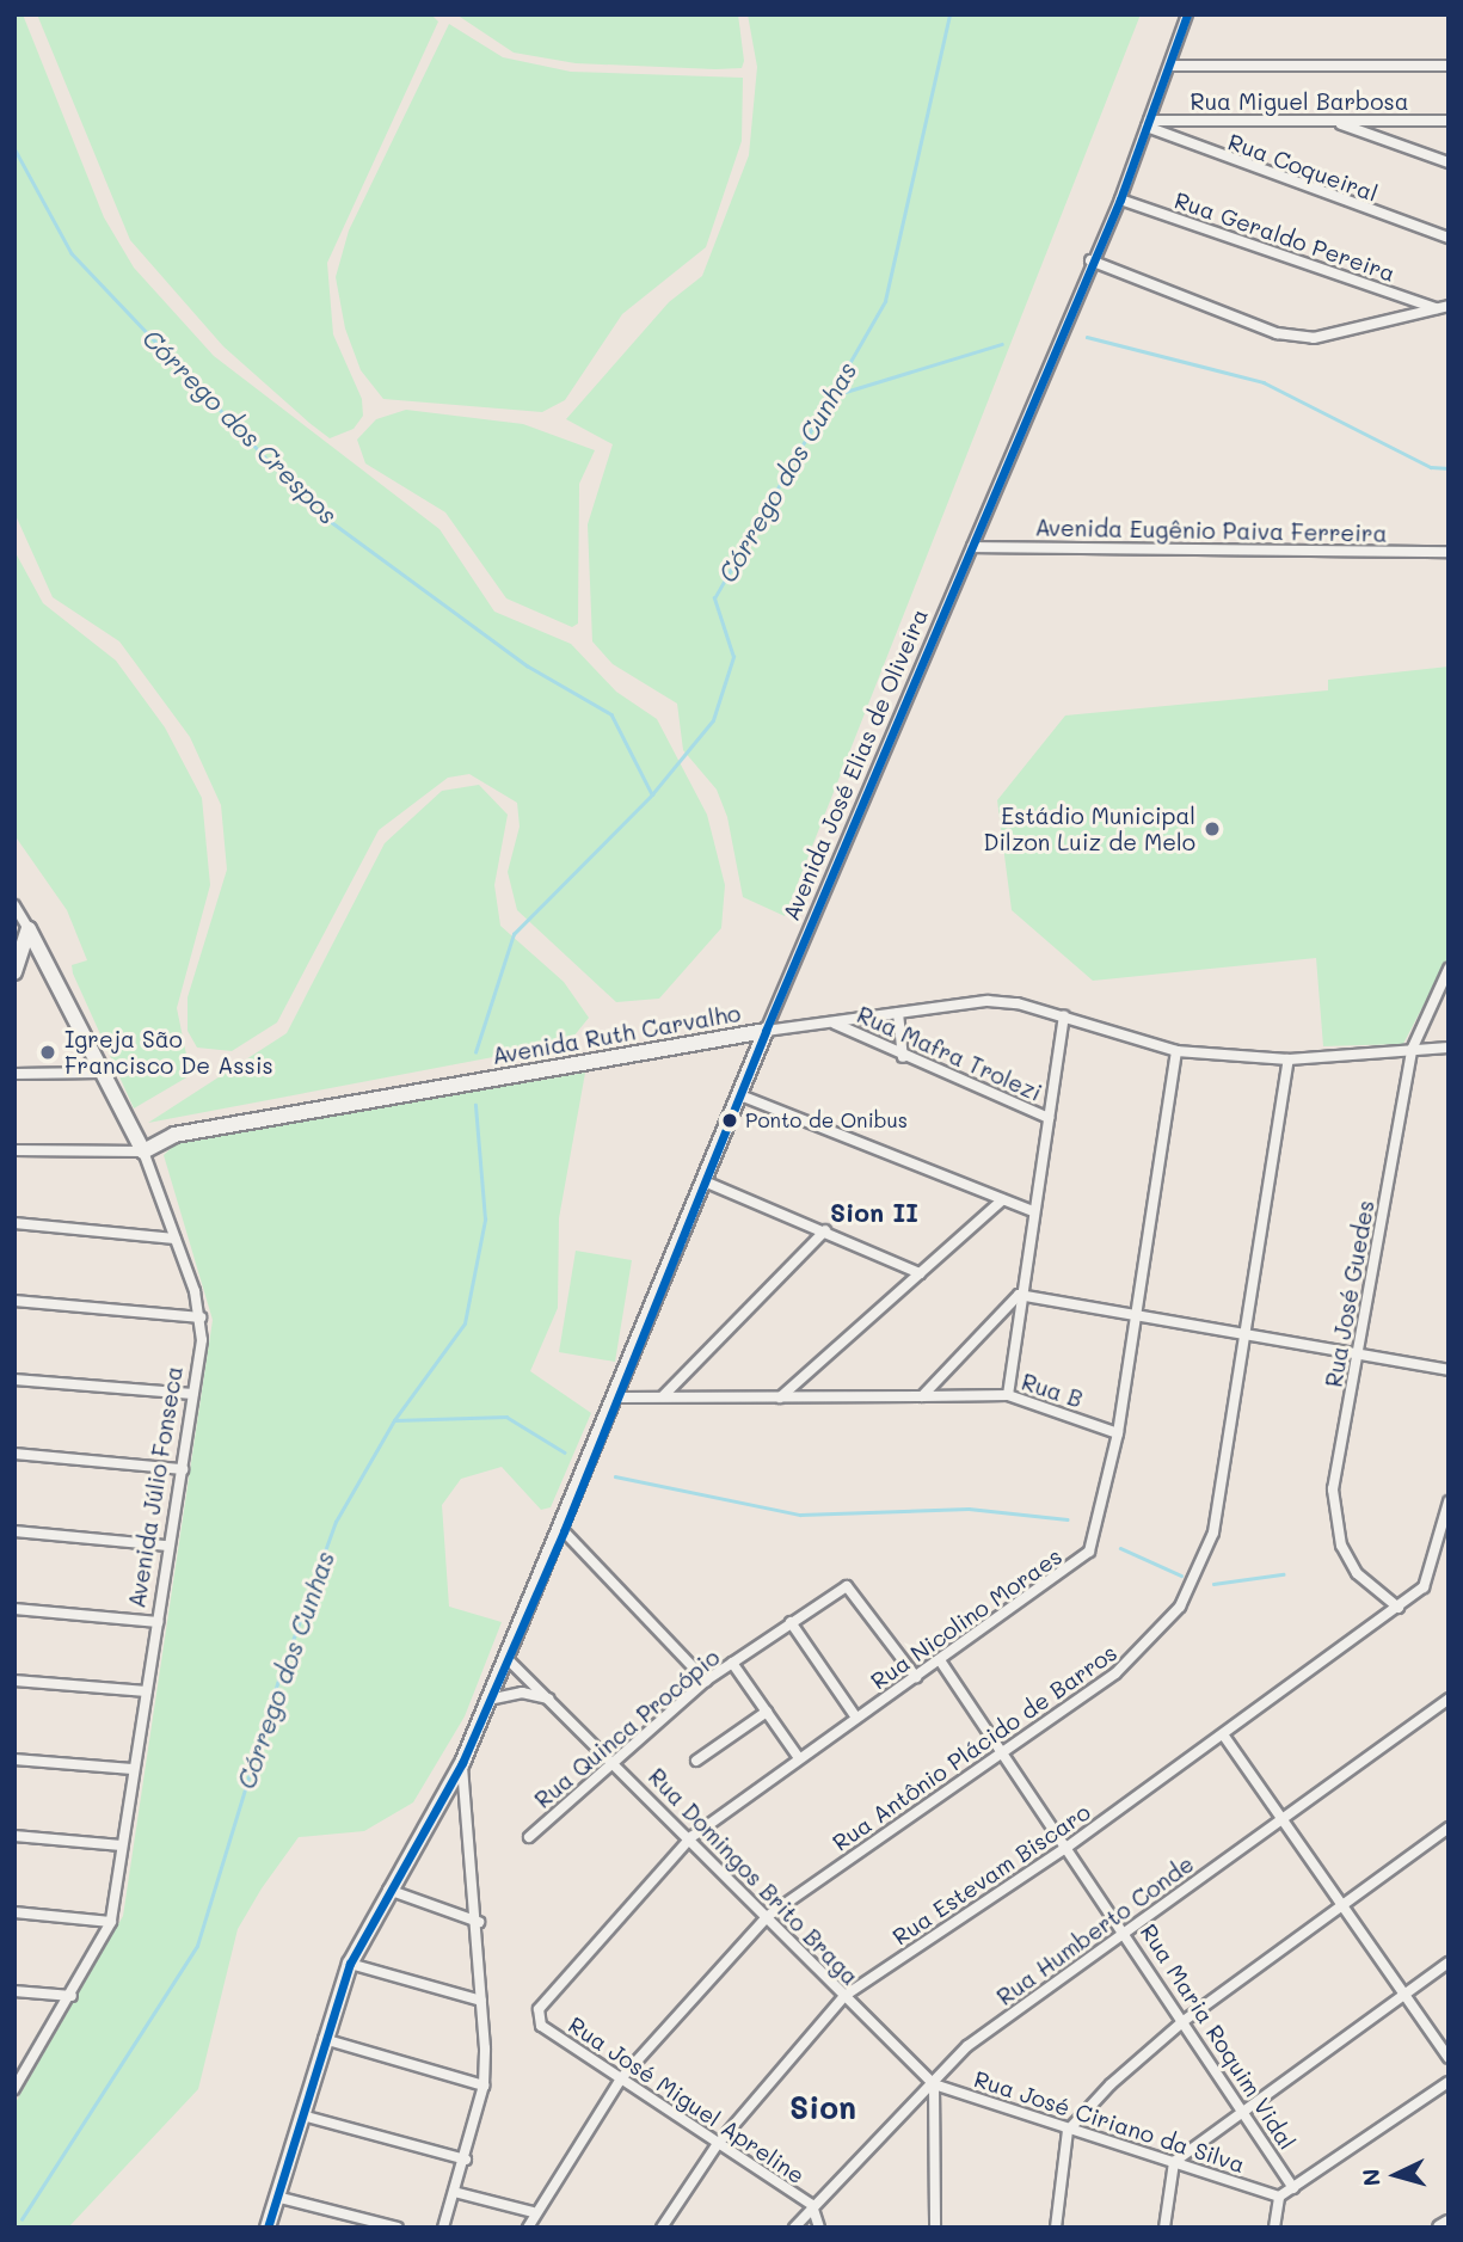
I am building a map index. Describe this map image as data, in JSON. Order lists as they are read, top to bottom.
{
  "streets": {
    "street": [
      "Rua Miguel Barbosa",
      "Rua Coqueiral",
      "Rua Geraldo Pereira",
      "Avenida Eugênio Paiva Ferreira",
      "Avenida José Elias de Oliveira",
      "Avenida Ruth Carvalho",
      "Rua Mafra Trolezi",
      "Rua José Guedes",
      "Rua B",
      "Avenida Júlio Fonseca",
      "Rua Nicolino Moraes",
      "Rua Quinca Procópio",
      "Rua Antônio Plácido de Barros",
      "Rua Estevam Biscaro",
      "Rua Domingos Brito Braga",
      "Rua Humberto Conde",
      "Rua Maria Roquim Vidal",
      "Rua José Miguel Apreline",
      "Rua José Ciriano da Silva"
    ]
  },
  "crossings": [
    ["Rua Miguel Barbosa", "Rua Coqueiral"],
    ["Rua Miguel Barbosa", "Avenida José Elias de Oliveira"],
    ["Rua Coqueiral", "Avenida José Elias de Oliveira"],
    ["Rua Geraldo Pereira", "Avenida José Elias de Oliveira"],
    ["Avenida Eugênio Paiva Ferreira", "Avenida José Elias de Oliveira"],
    ["Avenida José Elias de Oliveira", "Avenida Ruth Carvalho"],
    ["Avenida José Elias de Oliveira", "Rua B"],
    ["Avenida José Elias de Oliveira", "Rua Domingos Brito Braga"],
    ["Avenida Ruth Carvalho", "Rua Mafra Trolezi"],
    ["Avenida Ruth Carvalho", "Rua José Guedes"],
    ["Avenida Ruth Carvalho", "Avenida Júlio Fonseca"],
    ["Avenida Ruth Carvalho", "Rua Nicolino Moraes"],
    ["Avenida Ruth Carvalho", "Rua Antônio Plácido de Barros"],
    ["Rua José Guedes", "Rua Estevam Biscaro"],
    ["Rua B", "Rua Nicolino Moraes"],
    ["Rua Nicolino Moraes", "Rua Quinca Procópio"],
    ["Rua Nicolino Moraes", "Rua Domingos Brito Braga"],
    ["Rua Nicolino Moraes", "Rua Maria Roquim Vidal"],
    ["Rua Nicolino Moraes", "Rua José Miguel Apreline"],
    ["Rua Quinca Procópio", "Rua Domingos Brito Braga"],
    ["Rua Antônio Plácido de Barros", "Rua Domingos Brito Braga"],
    ["Rua Antônio Plácido de Barros", "Rua Maria Roquim Vidal"],
    ["Rua Antônio Plácido de Barros", "Rua José Miguel Apreline"],
    ["Rua Estevam Biscaro", "Rua Domingos Brito Braga"],
    ["Rua Estevam Biscaro", "Rua Maria Roquim Vidal"],
    ["Rua Estevam Biscaro", "Rua José Miguel Apreline"],
    ["Rua Domingos Brito Braga", "Rua Humberto Conde"],
    ["Rua Domingos Brito Braga", "Rua José Ciriano da Silva"],
    ["Rua Humberto Conde", "Rua Maria Roquim Vidal"],
    ["Rua Humberto Conde", "Rua José Miguel Apreline"],
    ["Rua Humberto Conde", "Rua José Ciriano da Silva"]
  ],
  "districts": ["Sion II", "Sion"],
  "water": ["Córrego dos Crespos", "Córrego dos Cunhas"],
  "places": ["Estádio Municipal Dilzon Luiz de Melo", "Igreja São Francisco De Assis", "Ponto de Onibus"],
  "north": "left"
}
